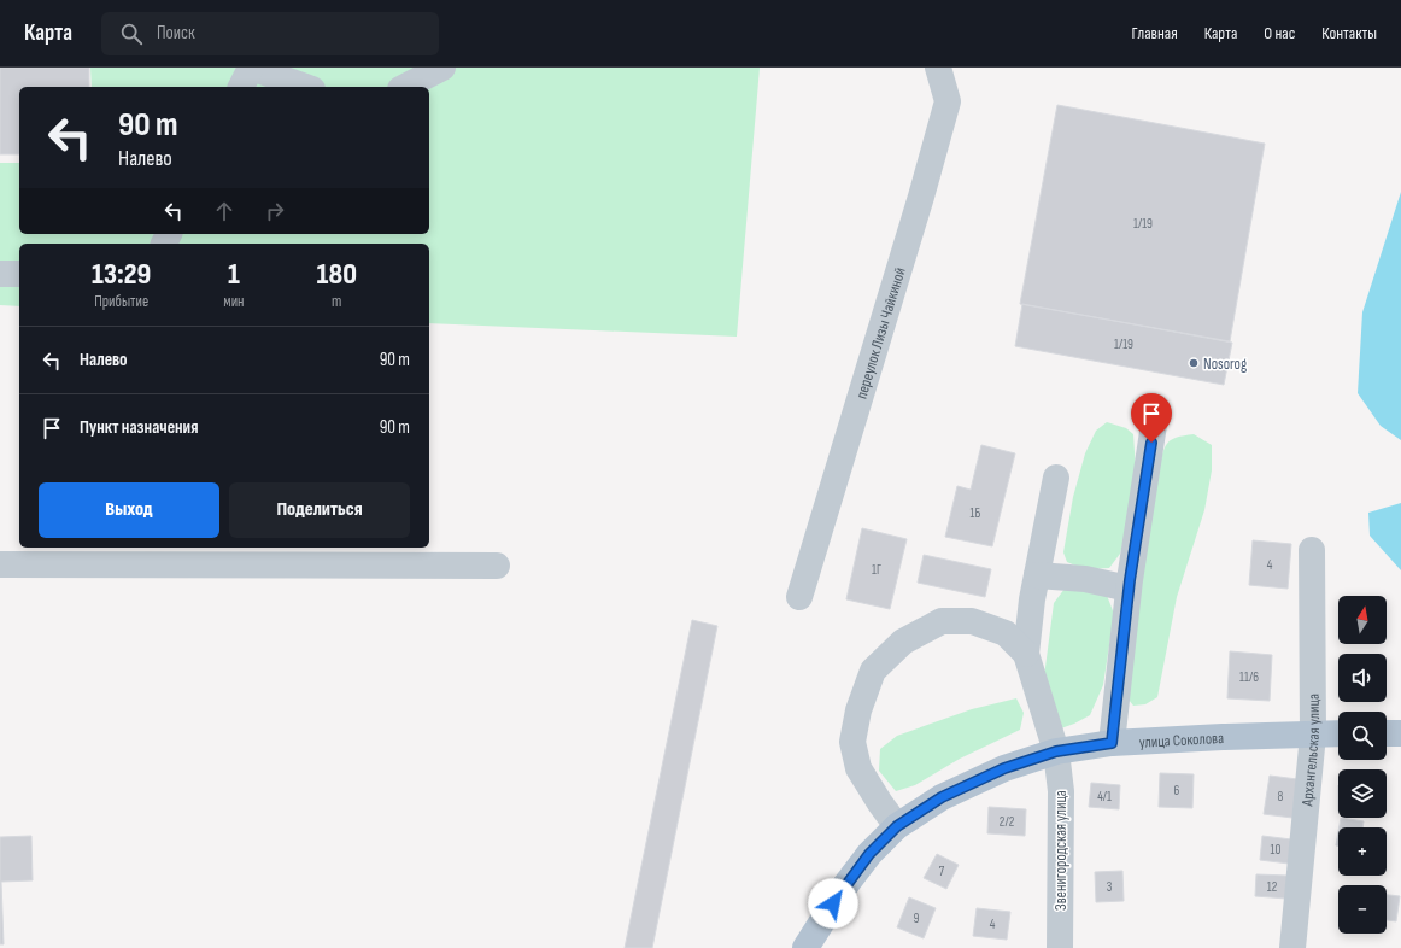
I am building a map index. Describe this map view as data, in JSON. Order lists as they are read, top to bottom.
{
  "streets": {
    "main road": ["улица Соколова"],
    "street": ["переулок Лизы Чайкиной", "Архангельская улица", "Звенигородская улица"]
  },
  "crossings": [
    ["улица Соколова", "Архангельская улица"],
    ["улица Соколова", "Звенигородская улица"]
  ],
  "places": ["Nosorog"],
  "house_numbers": [
    "1/19",
    "1/19",
    "1Б",
    "4",
    "1Г",
    "11/6",
    "6",
    "4/1",
    "8",
    "2/2",
    "10",
    "7",
    "3",
    "12",
    "9",
    "4"
  ],
  "north": "top",
  "page": {
    "header": "Карта",
    "search": "Поиск",
    "nav": [
      "Главная",
      "Карта",
      "О нас",
      "Контакты"
    ],
    "turn": ["90 m", "Налево"],
    "eta": [
      "13:29",
      "Прибытие",
      "1",
      "мин",
      "180",
      "m"
    ],
    "list": [
      {
        "name": "Налево",
        "value": "90 m"
      },
      {
        "name": "Пункт назначения",
        "value": "90 m"
      }
    ],
    "buttons": ["Выход", "Поделиться"],
    "map_buttons": ["+", "−"]
  }
}
